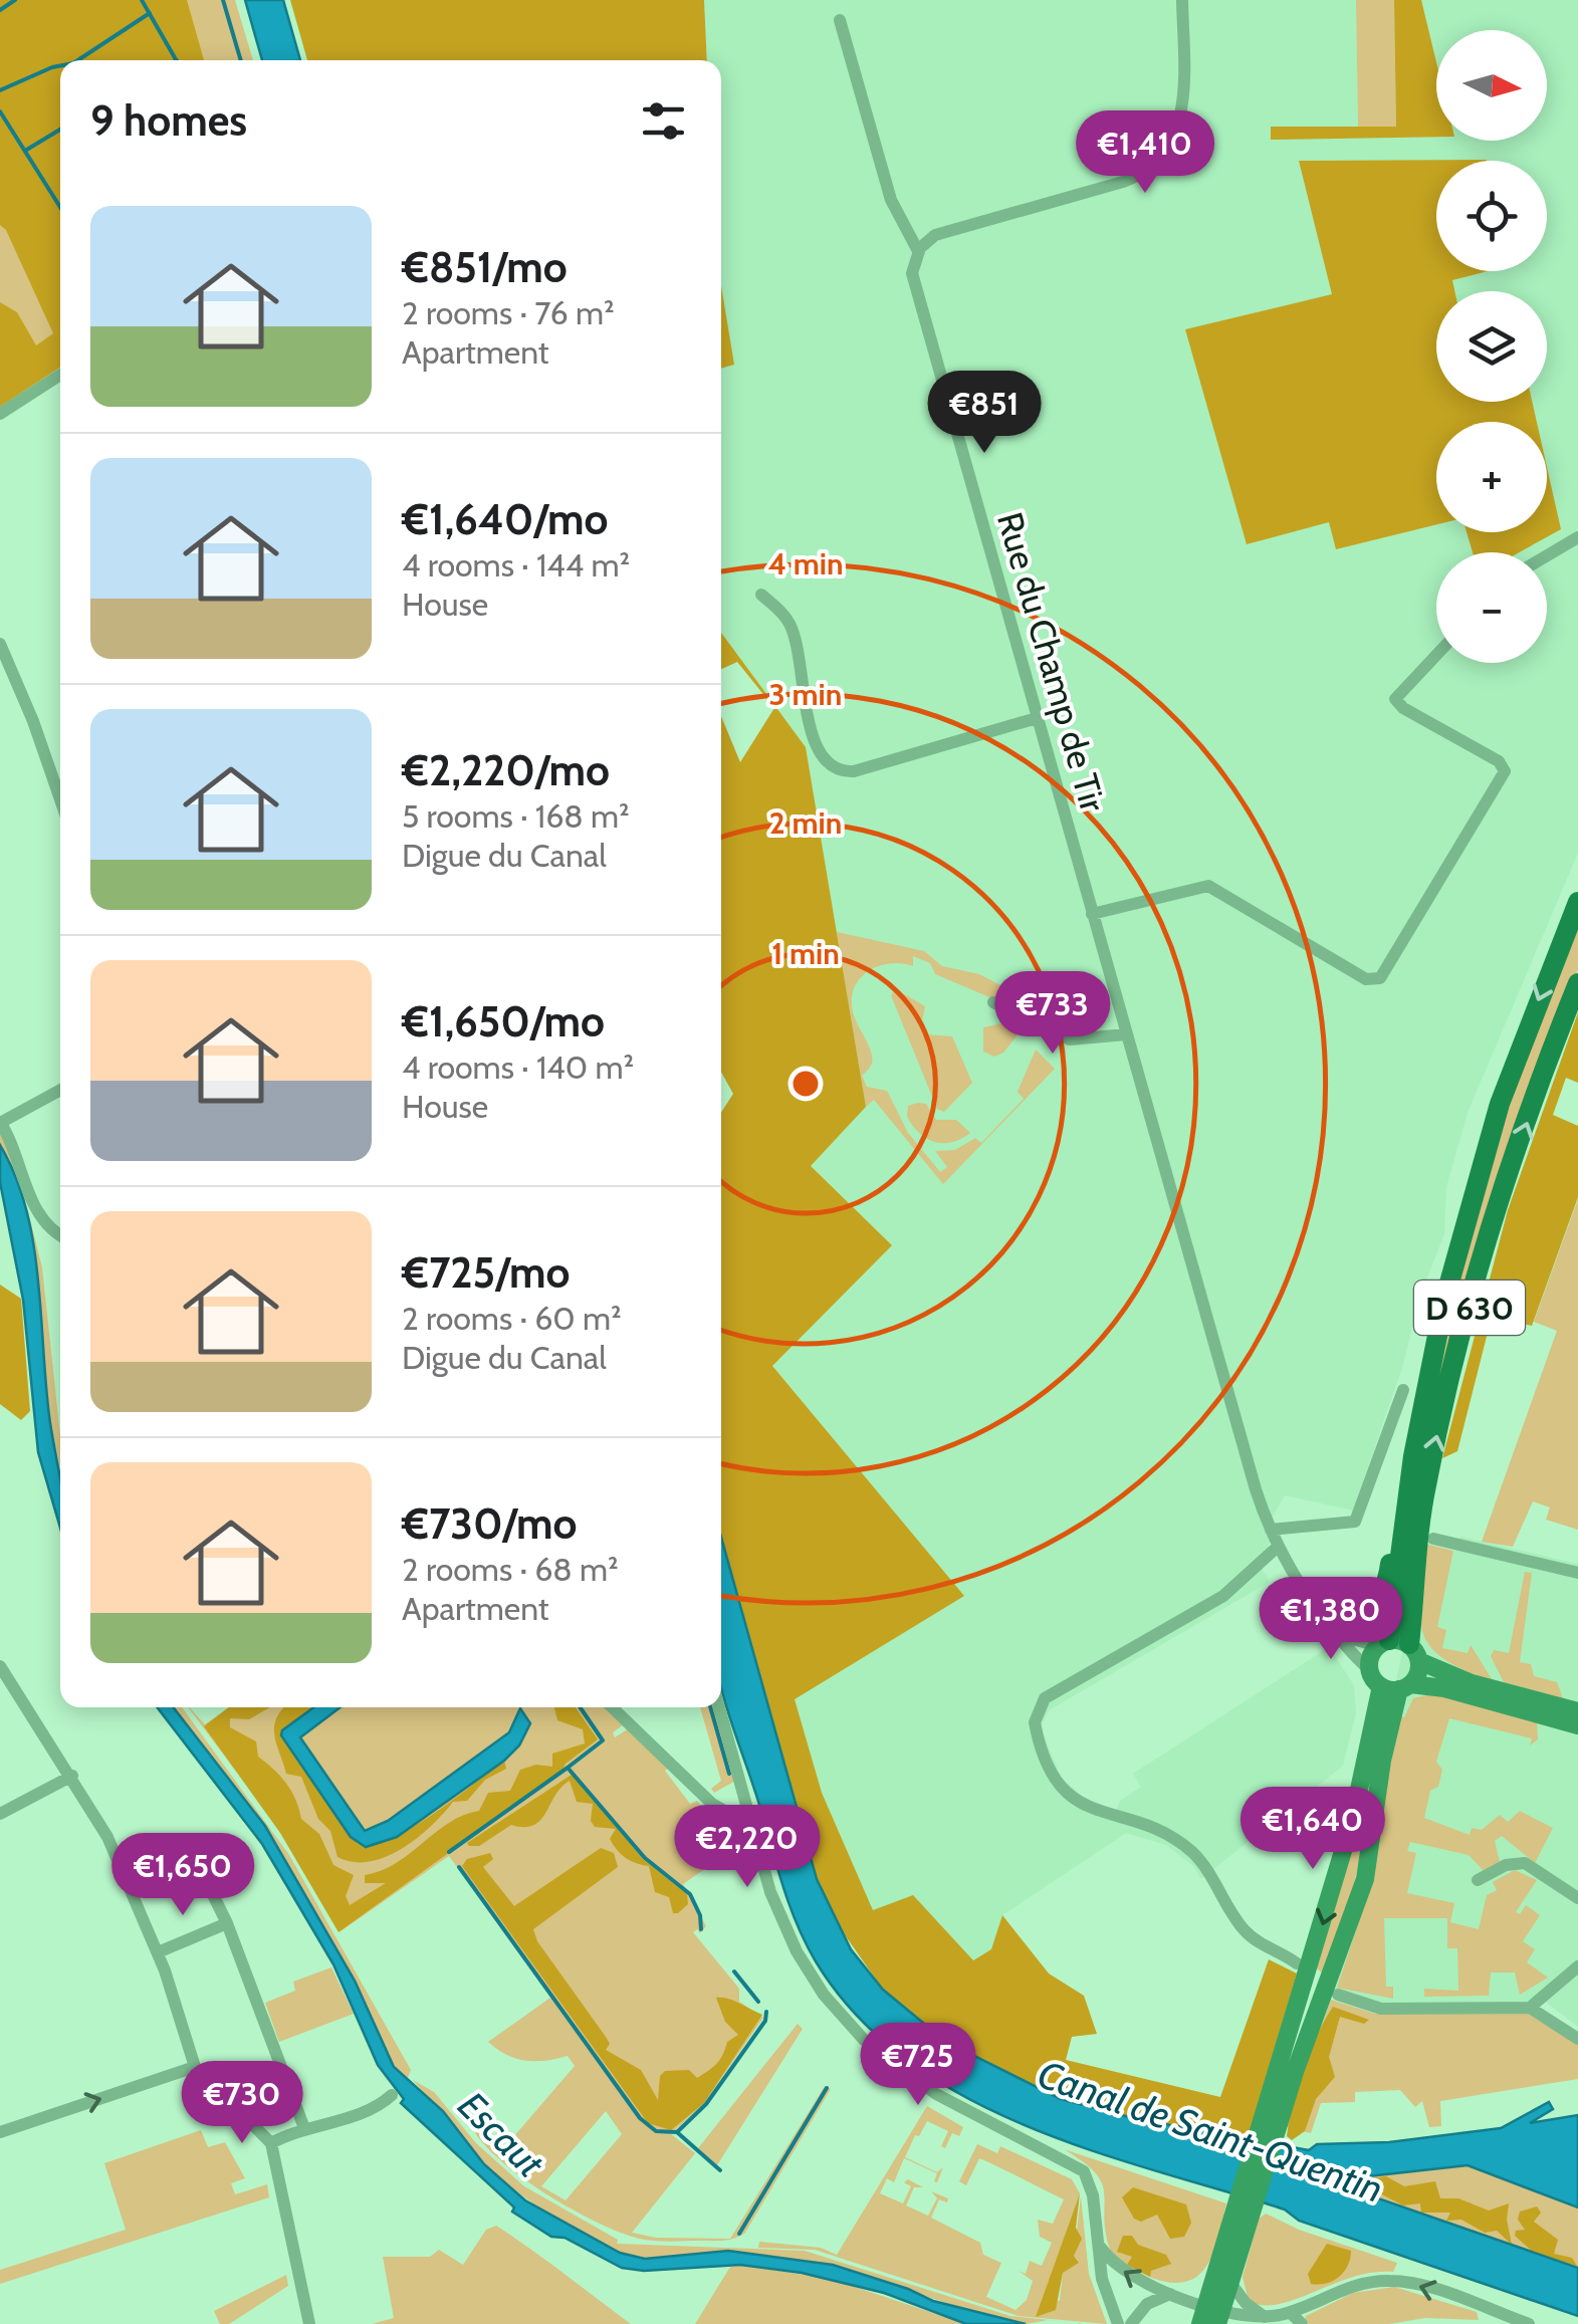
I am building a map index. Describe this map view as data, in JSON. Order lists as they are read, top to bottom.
{
  "streets": {
    "main road": ["D 630"],
    "street": ["Rue du Champ de Tir"]
  },
  "water": ["Canal de Saint-Quentin", "Escaut"],
  "north": "right",
  "page": {
    "map_buttons": ["+", "−"],
    "heading": "9 homes",
    "price": [
      "€1,410",
      "€851",
      "€733",
      "€1,380",
      "€1,640",
      "€2,220",
      "€1,650",
      "€725",
      "€730"
    ],
    "list": [
      {
        "name": "€851/mo",
        "note": "2 rooms · 76 m² · Apartment"
      },
      {
        "name": "€1,640/mo",
        "note": "4 rooms · 144 m² · House"
      },
      {
        "name": "€2,220/mo",
        "note": "5 rooms · 168 m² · Digue du Canal"
      },
      {
        "name": "€1,650/mo",
        "note": "4 rooms · 140 m² · House"
      },
      {
        "name": "€725/mo",
        "note": "2 rooms · 60 m² · Digue du Canal"
      },
      {
        "name": "€730/mo",
        "note": "2 rooms · 68 m² · Apartment"
      }
    ]
  },
  "rings": [
    "4 min",
    "3 min",
    "2 min",
    "1 min"
  ]
}
